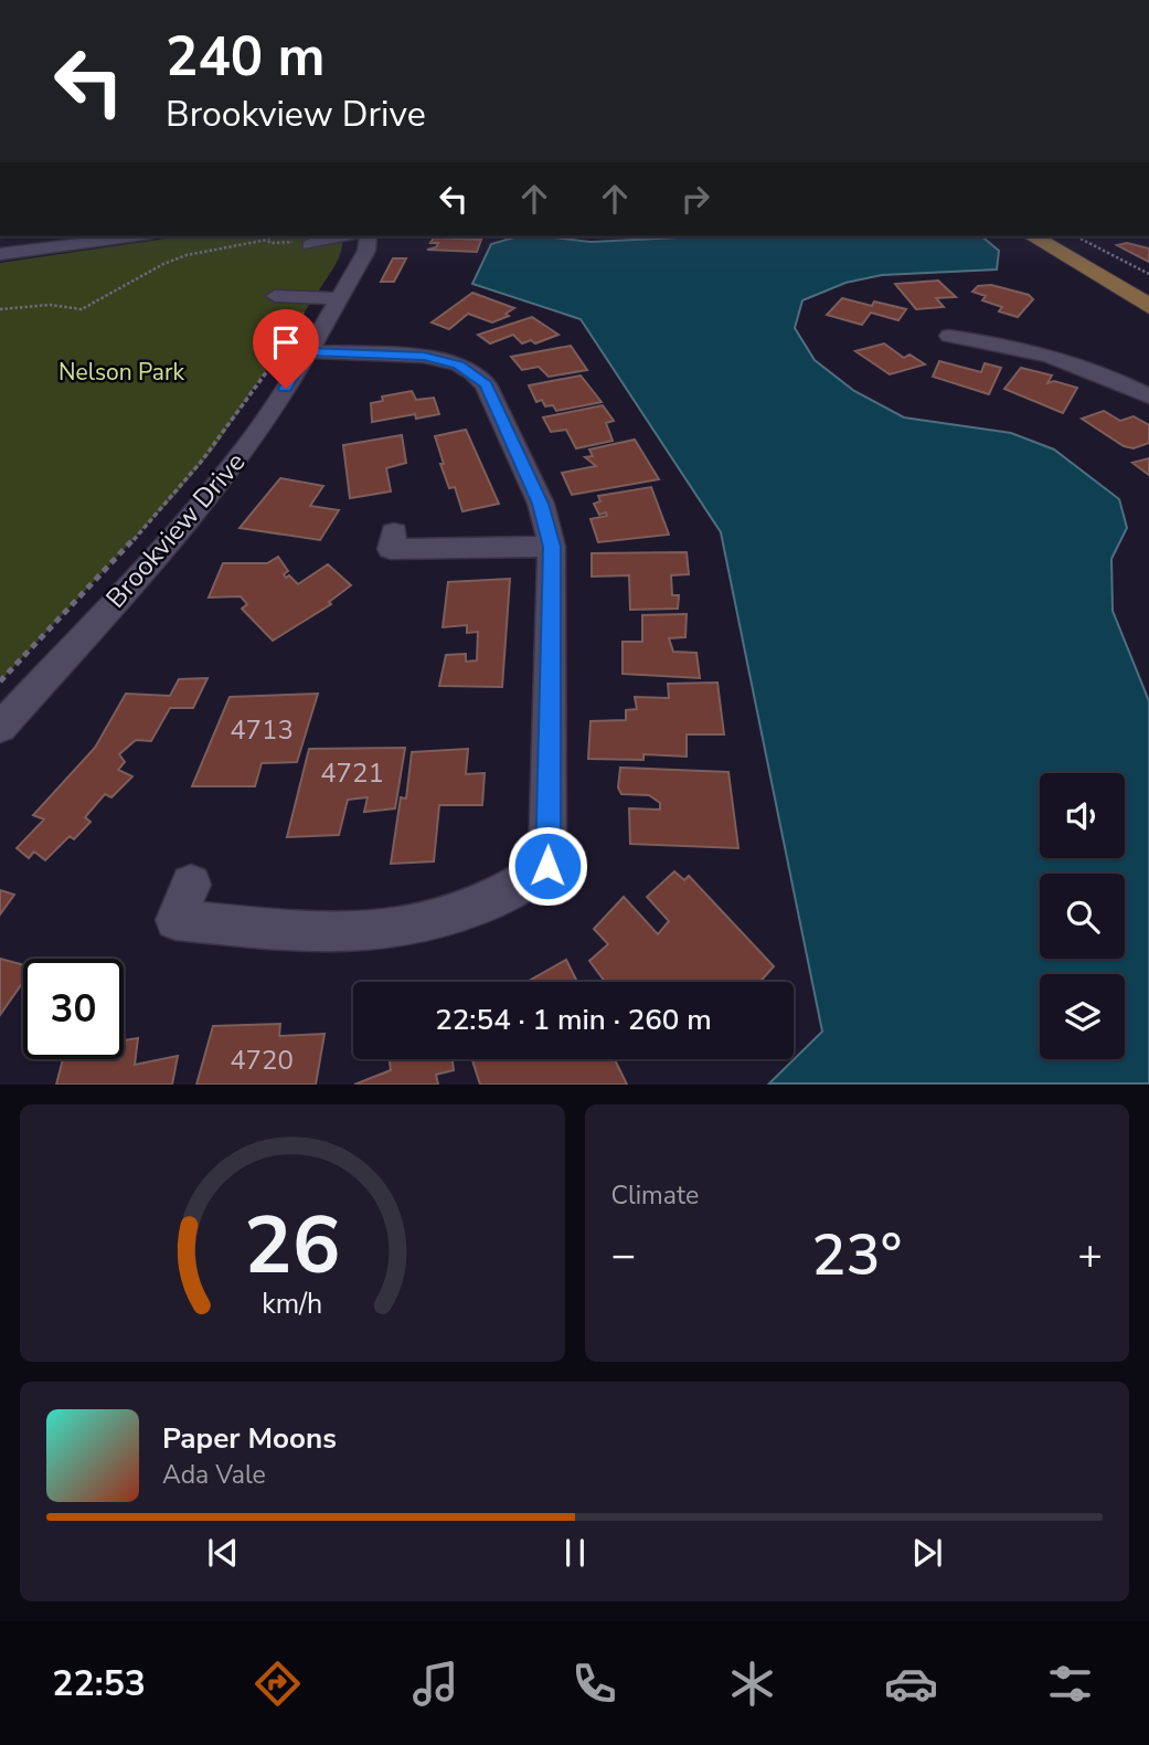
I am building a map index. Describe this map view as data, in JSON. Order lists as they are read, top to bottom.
{
  "streets": {
    "street": ["Brookview Drive"]
  },
  "parks": ["Nelson Park"],
  "house_numbers": ["4713", "4721", "4720"],
  "page": {
    "turn": ["240 m", "Brookview Drive"],
    "limit": "30",
    "trip": "22:54 · 1 min · 260 m",
    "tile": "Climate",
    "heat": ["−", "23°", "+"],
    "song": ["Paper Moons", "Ada Vale"],
    "tabs": "22:53",
    "gauge": ["26", "km/h"]
  }
}
